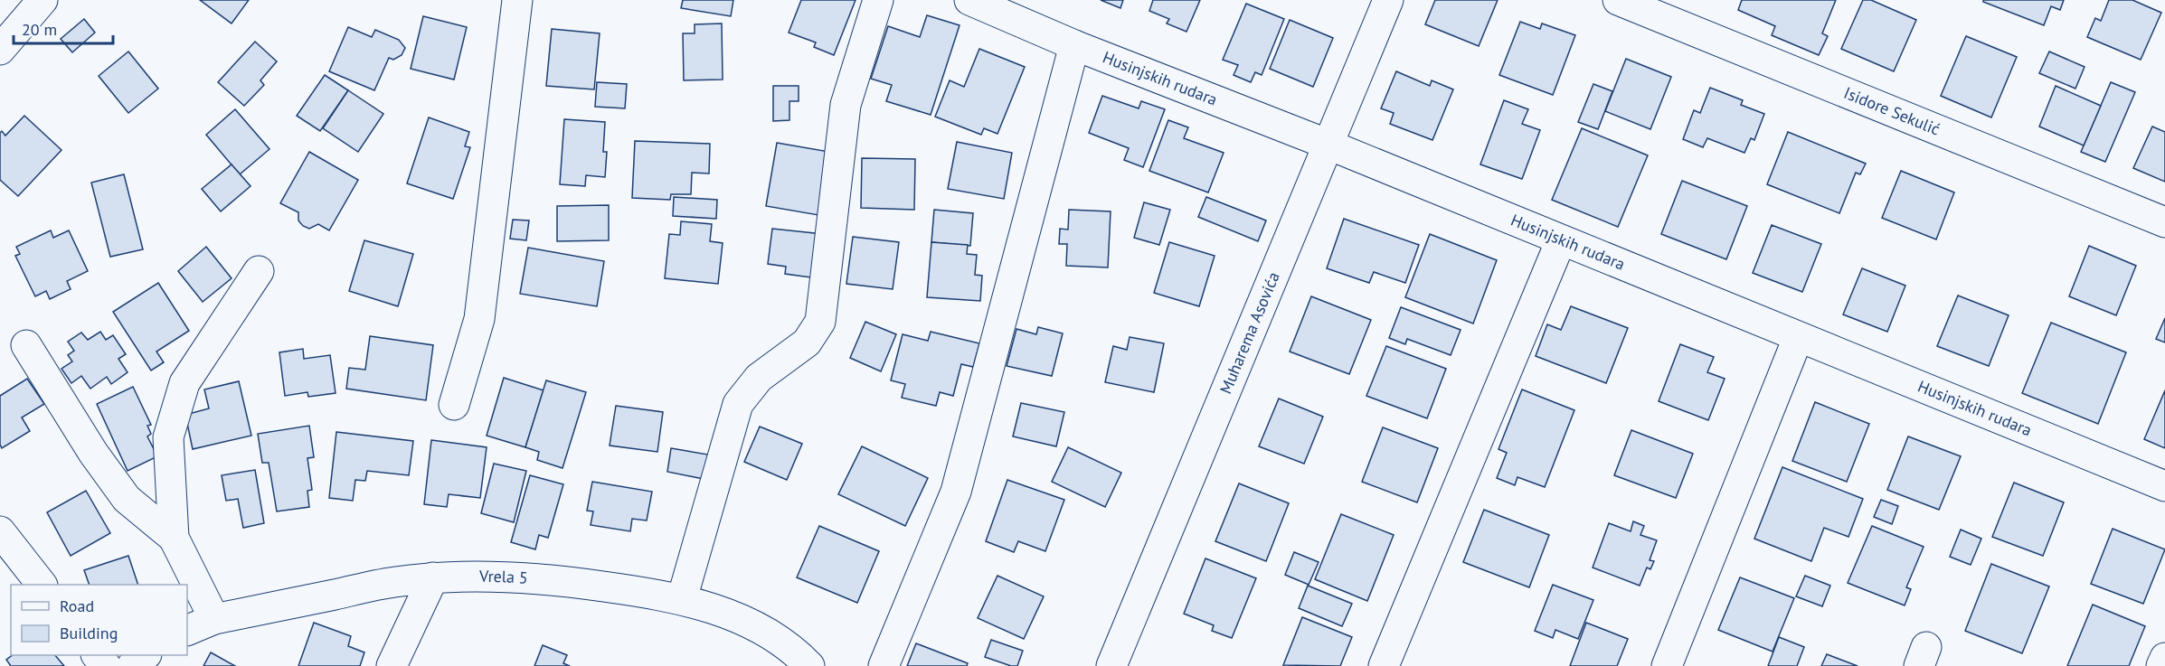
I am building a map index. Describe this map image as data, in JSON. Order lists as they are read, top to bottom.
{
  "streets": {
    "street": [
      "Husinjskih rudara",
      "Isidore Sekulić",
      "Muharema Asovića",
      "Vrela 5"
    ]
  },
  "crossings": [
    ["Husinjskih rudara", "Muharema Asovića"]
  ],
  "legend": ["Road", "Building"],
  "scale_bar": "20 m"
}
